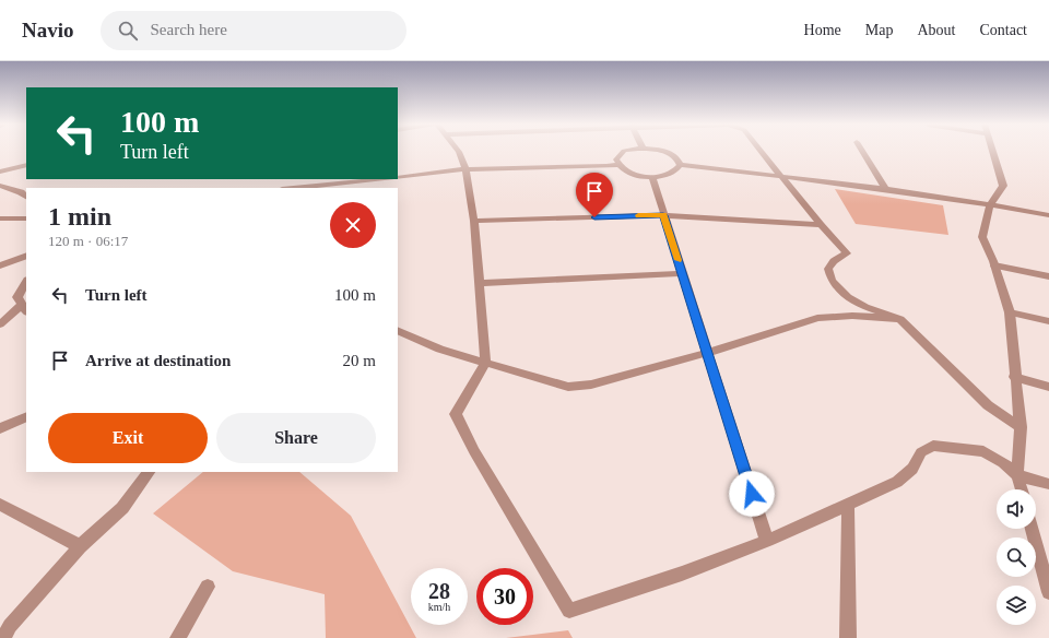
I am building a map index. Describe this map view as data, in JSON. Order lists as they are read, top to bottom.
{
  "page": {
    "header": "Navio",
    "search": "Search here",
    "nav": [
      "Home",
      "Map",
      "About",
      "Contact"
    ],
    "turn": ["100 m", "Turn left"],
    "heading": ["1 min", "120 m · 06:17"],
    "list": [
      {
        "name": "Turn left",
        "value": "100 m"
      },
      {
        "name": "Arrive at destination",
        "value": "20 m"
      }
    ],
    "buttons": ["Exit", "Share"],
    "speed": "28 km/h",
    "limit": "30"
  }
}
